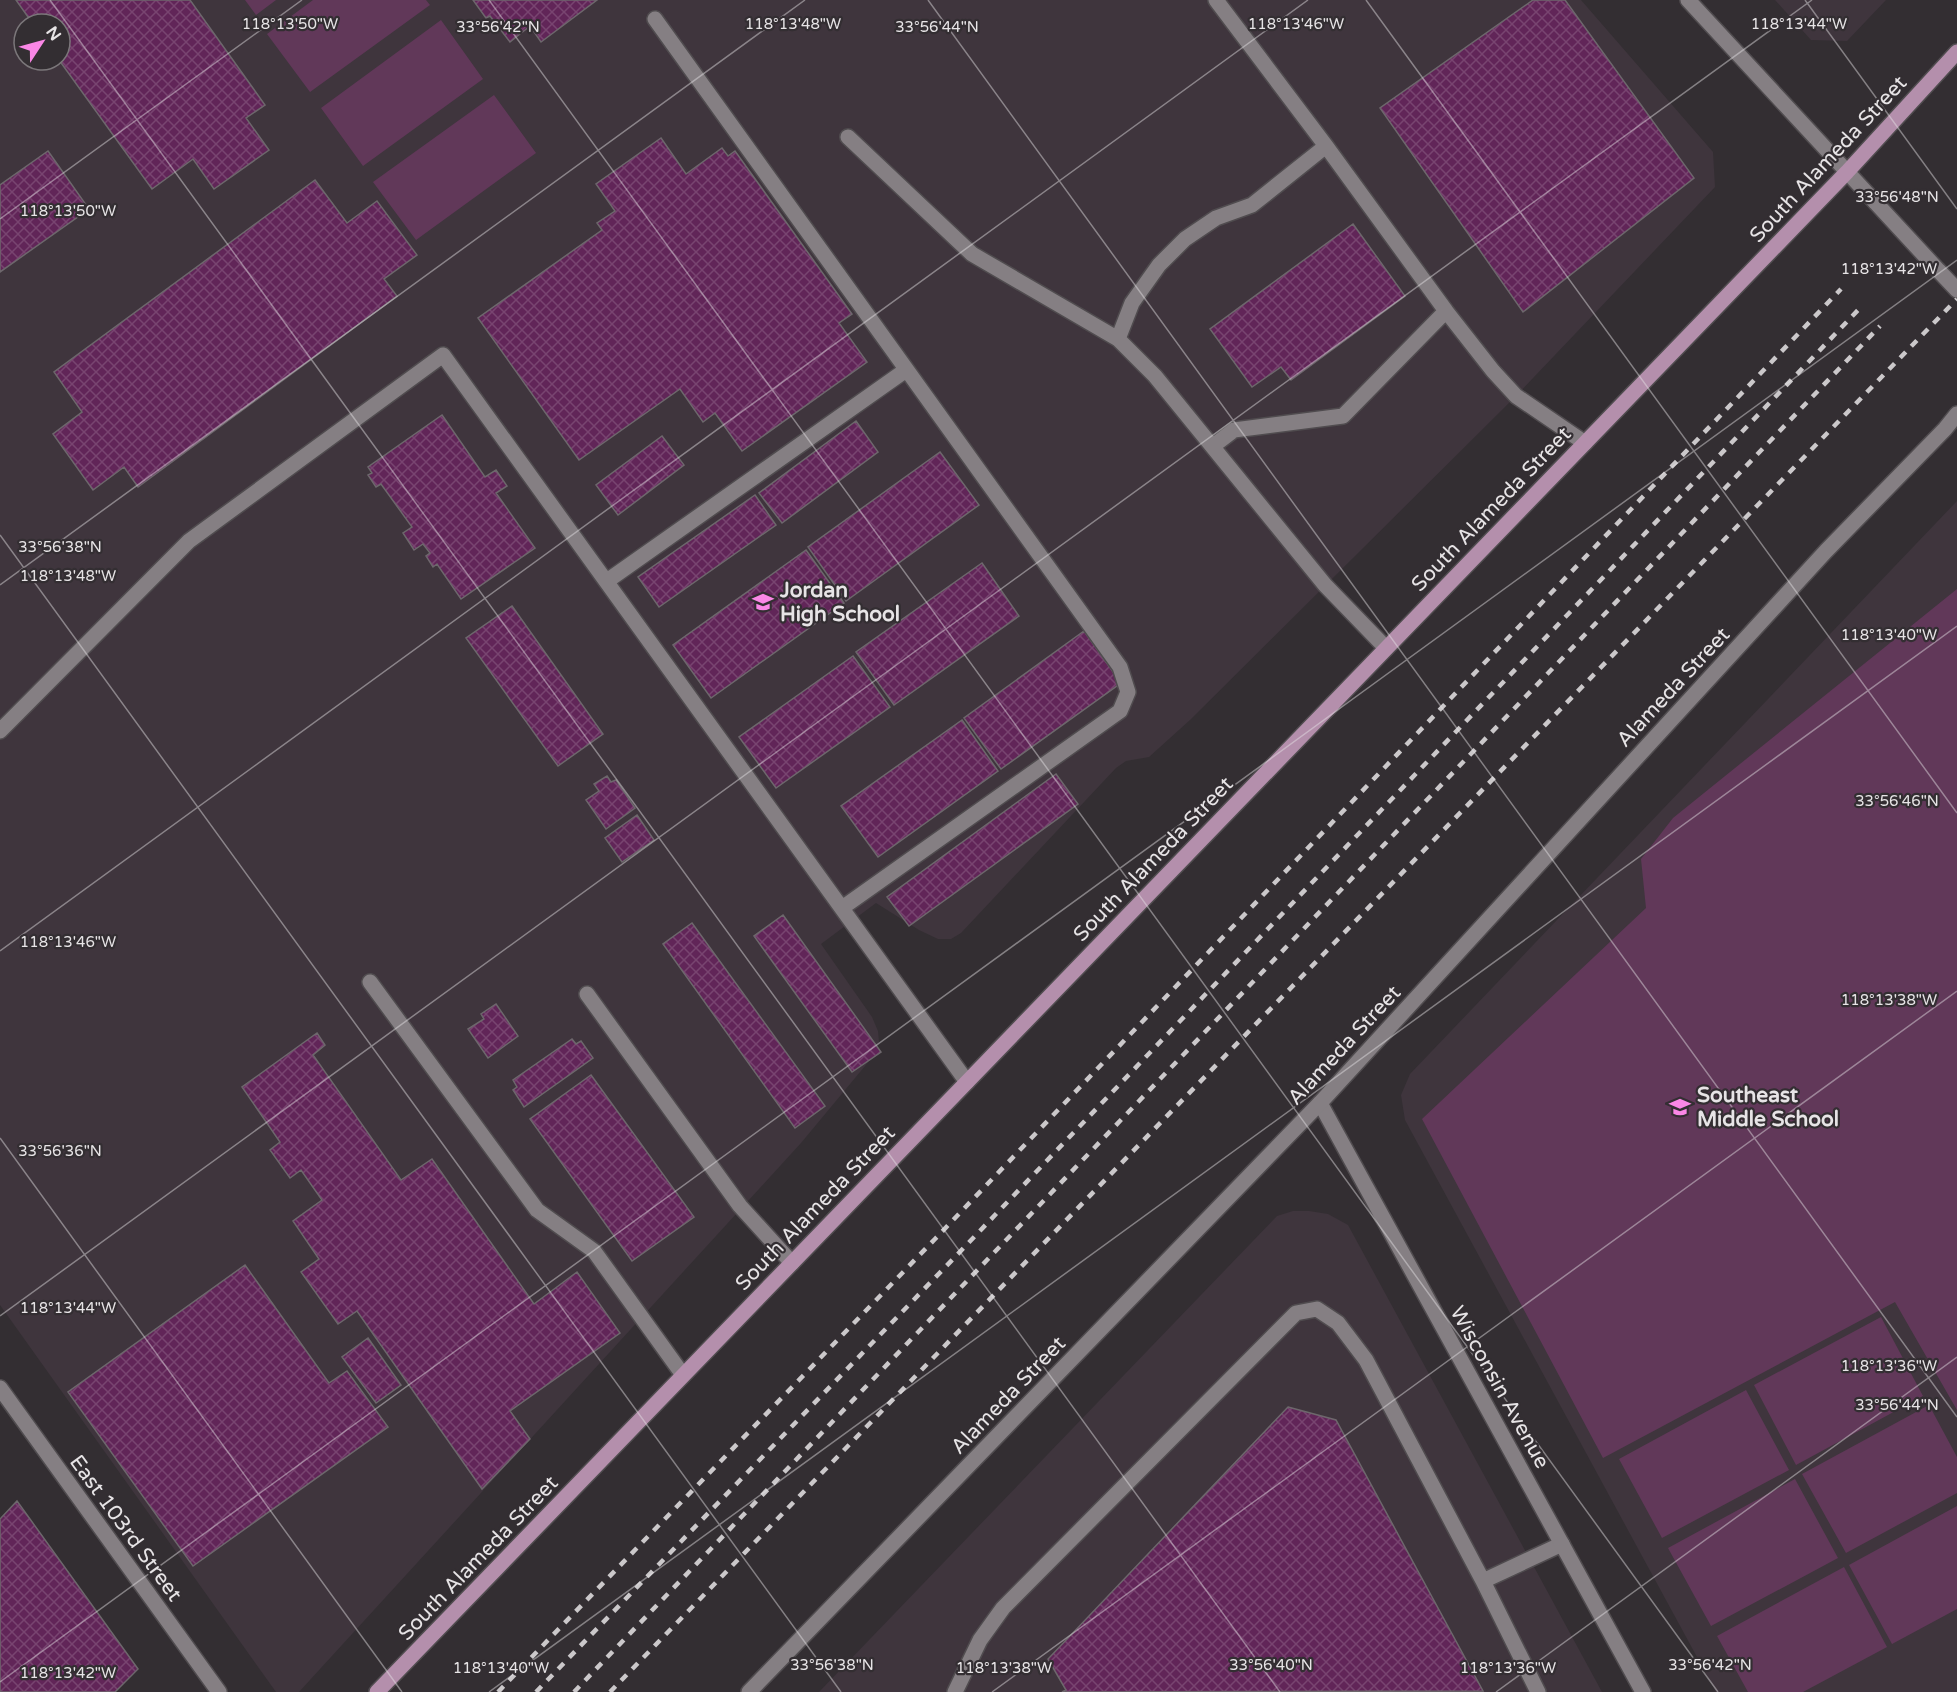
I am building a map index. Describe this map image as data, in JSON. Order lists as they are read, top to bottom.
{
  "streets": {
    "main road": ["South Alameda Street"],
    "street": ["Alameda Street", "Wisconsin Avenue", "East 103rd Street"]
  },
  "crossings": [
    ["Alameda Street", "Wisconsin Avenue"]
  ],
  "places": {
    "school or university": ["Jordan High School", "Southeast Middle School"]
  },
  "north": "top right",
  "coordinates": [
    "118°13'48\"W",
    "118°13'50\"W",
    "118°13'46\"W",
    "118°13'44\"W",
    "33°56'42\"N",
    "33°56'44\"N",
    "33°56'48\"N",
    "118°13'42\"W",
    "33°56'38\"N",
    "118°13'40\"W",
    "33°56'46\"N",
    "118°13'38\"W",
    "33°56'36\"N",
    "118°13'36\"W",
    "33°56'40\"N"
  ]
}
